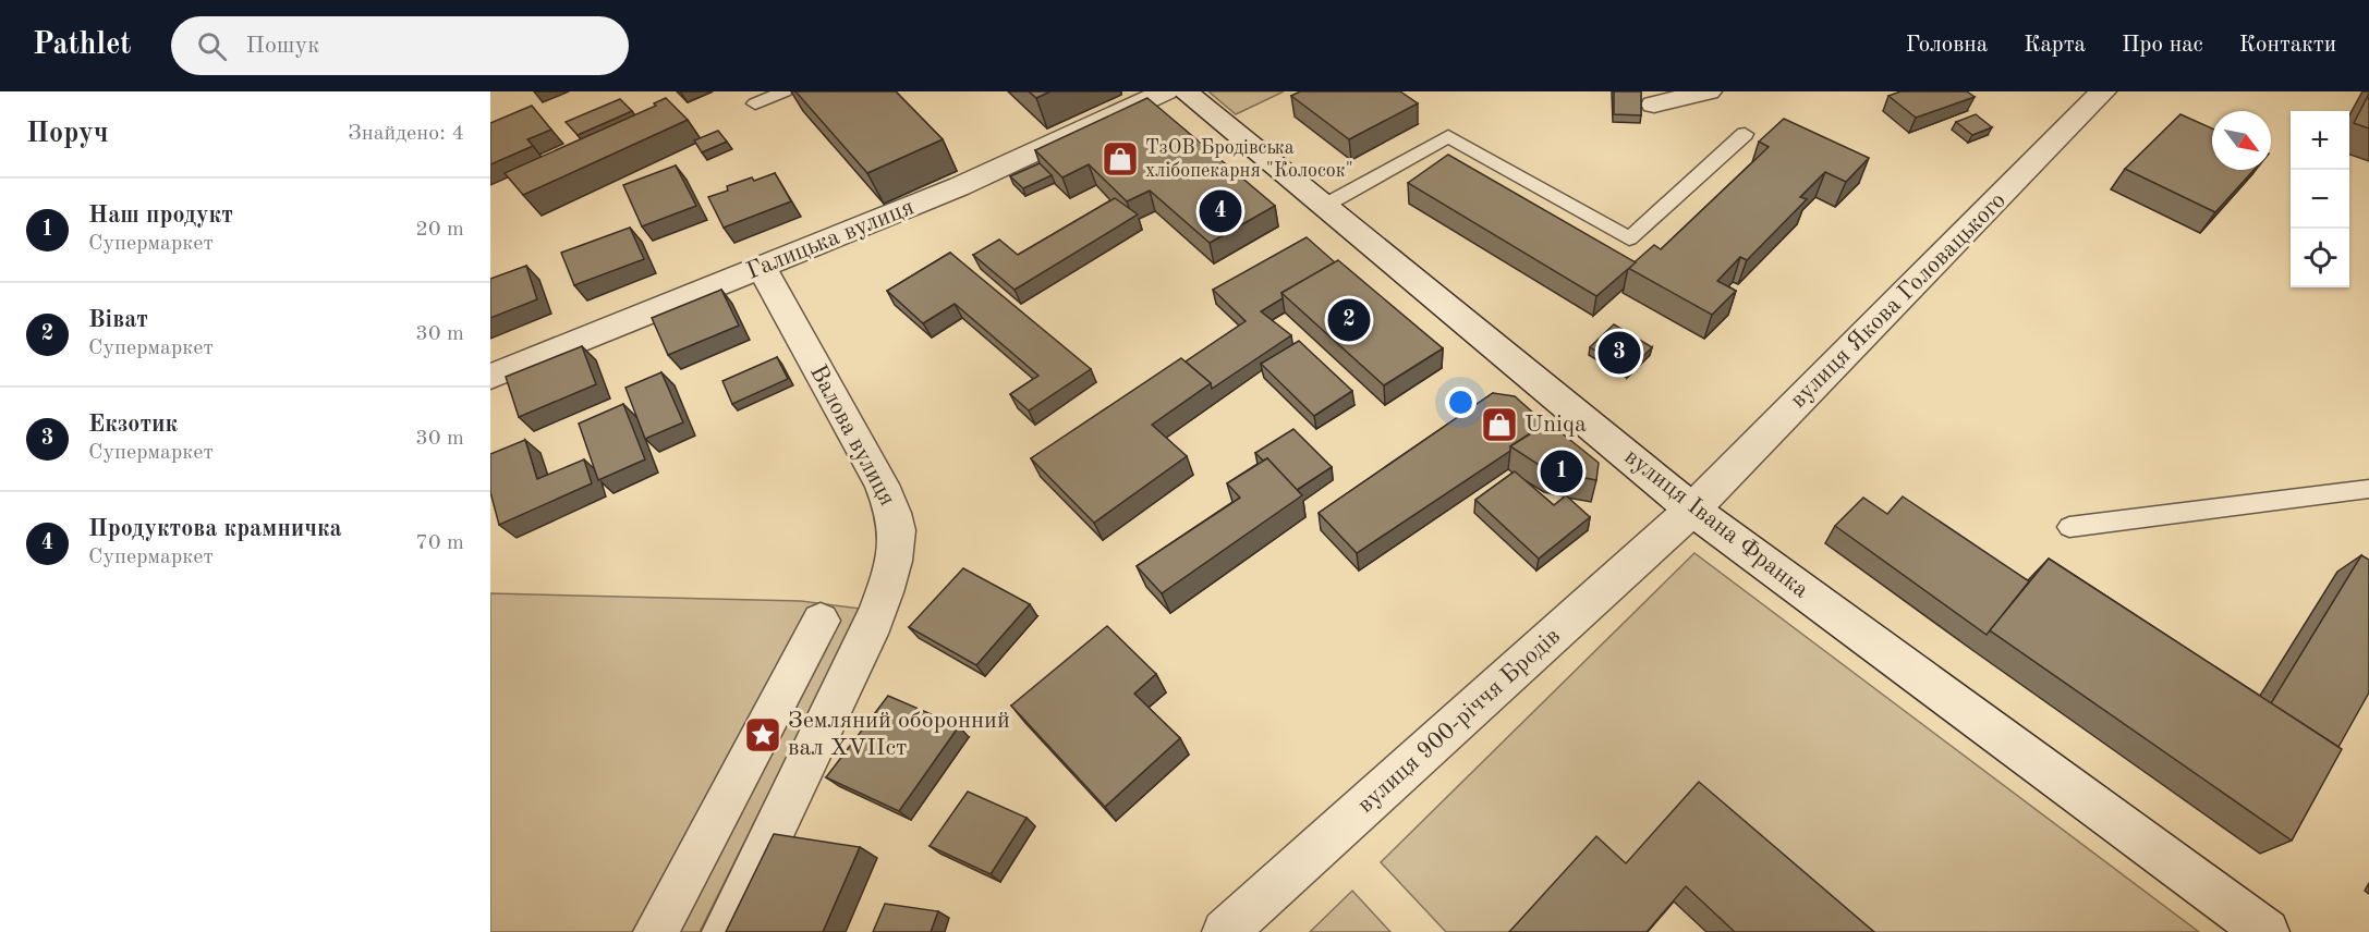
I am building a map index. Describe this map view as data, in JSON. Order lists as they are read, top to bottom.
{
  "streets": {
    "street": [
      "Галицька вулиця",
      "вулиця Якова Головацького",
      "Валова вулиця",
      "вулиця Івана Франка",
      "вулиця 900-річчя Бродів"
    ]
  },
  "crossings": [
    ["Галицька вулиця", "Валова вулиця"],
    ["вулиця Якова Головацького", "вулиця Івана Франка"],
    ["вулиця Якова Головацького", "вулиця 900-річчя Бродів"],
    ["вулиця Івана Франка", "вулиця 900-річчя Бродів"]
  ],
  "places": {
    "shop": ["ТзОВ Бродівська хлібопекарня \"Колосок\"", "Uniqa"],
    "place": ["Земляний оборонний вал XVIIст"]
  },
  "north": "bottom right",
  "page": {
    "header": "Pathlet",
    "search": "Пошук",
    "nav": [
      "Головна",
      "Карта",
      "Про нас",
      "Контакти"
    ],
    "heading": ["Поруч", "Знайдено: 4"],
    "map_buttons": ["+", "−"],
    "list": [
      {
        "mark": "1",
        "name": "Наш продукт",
        "note": "Супермаркет",
        "value": "20 m"
      },
      {
        "mark": "2",
        "name": "Віват",
        "note": "Супермаркет",
        "value": "30 m"
      },
      {
        "mark": "3",
        "name": "Екзотик",
        "note": "Супермаркет",
        "value": "30 m"
      },
      {
        "mark": "4",
        "name": "Продуктова крамничка",
        "note": "Супермаркет",
        "value": "70 m"
      }
    ],
    "pins": [
      "4",
      "2",
      "3",
      "1"
    ]
  }
}
